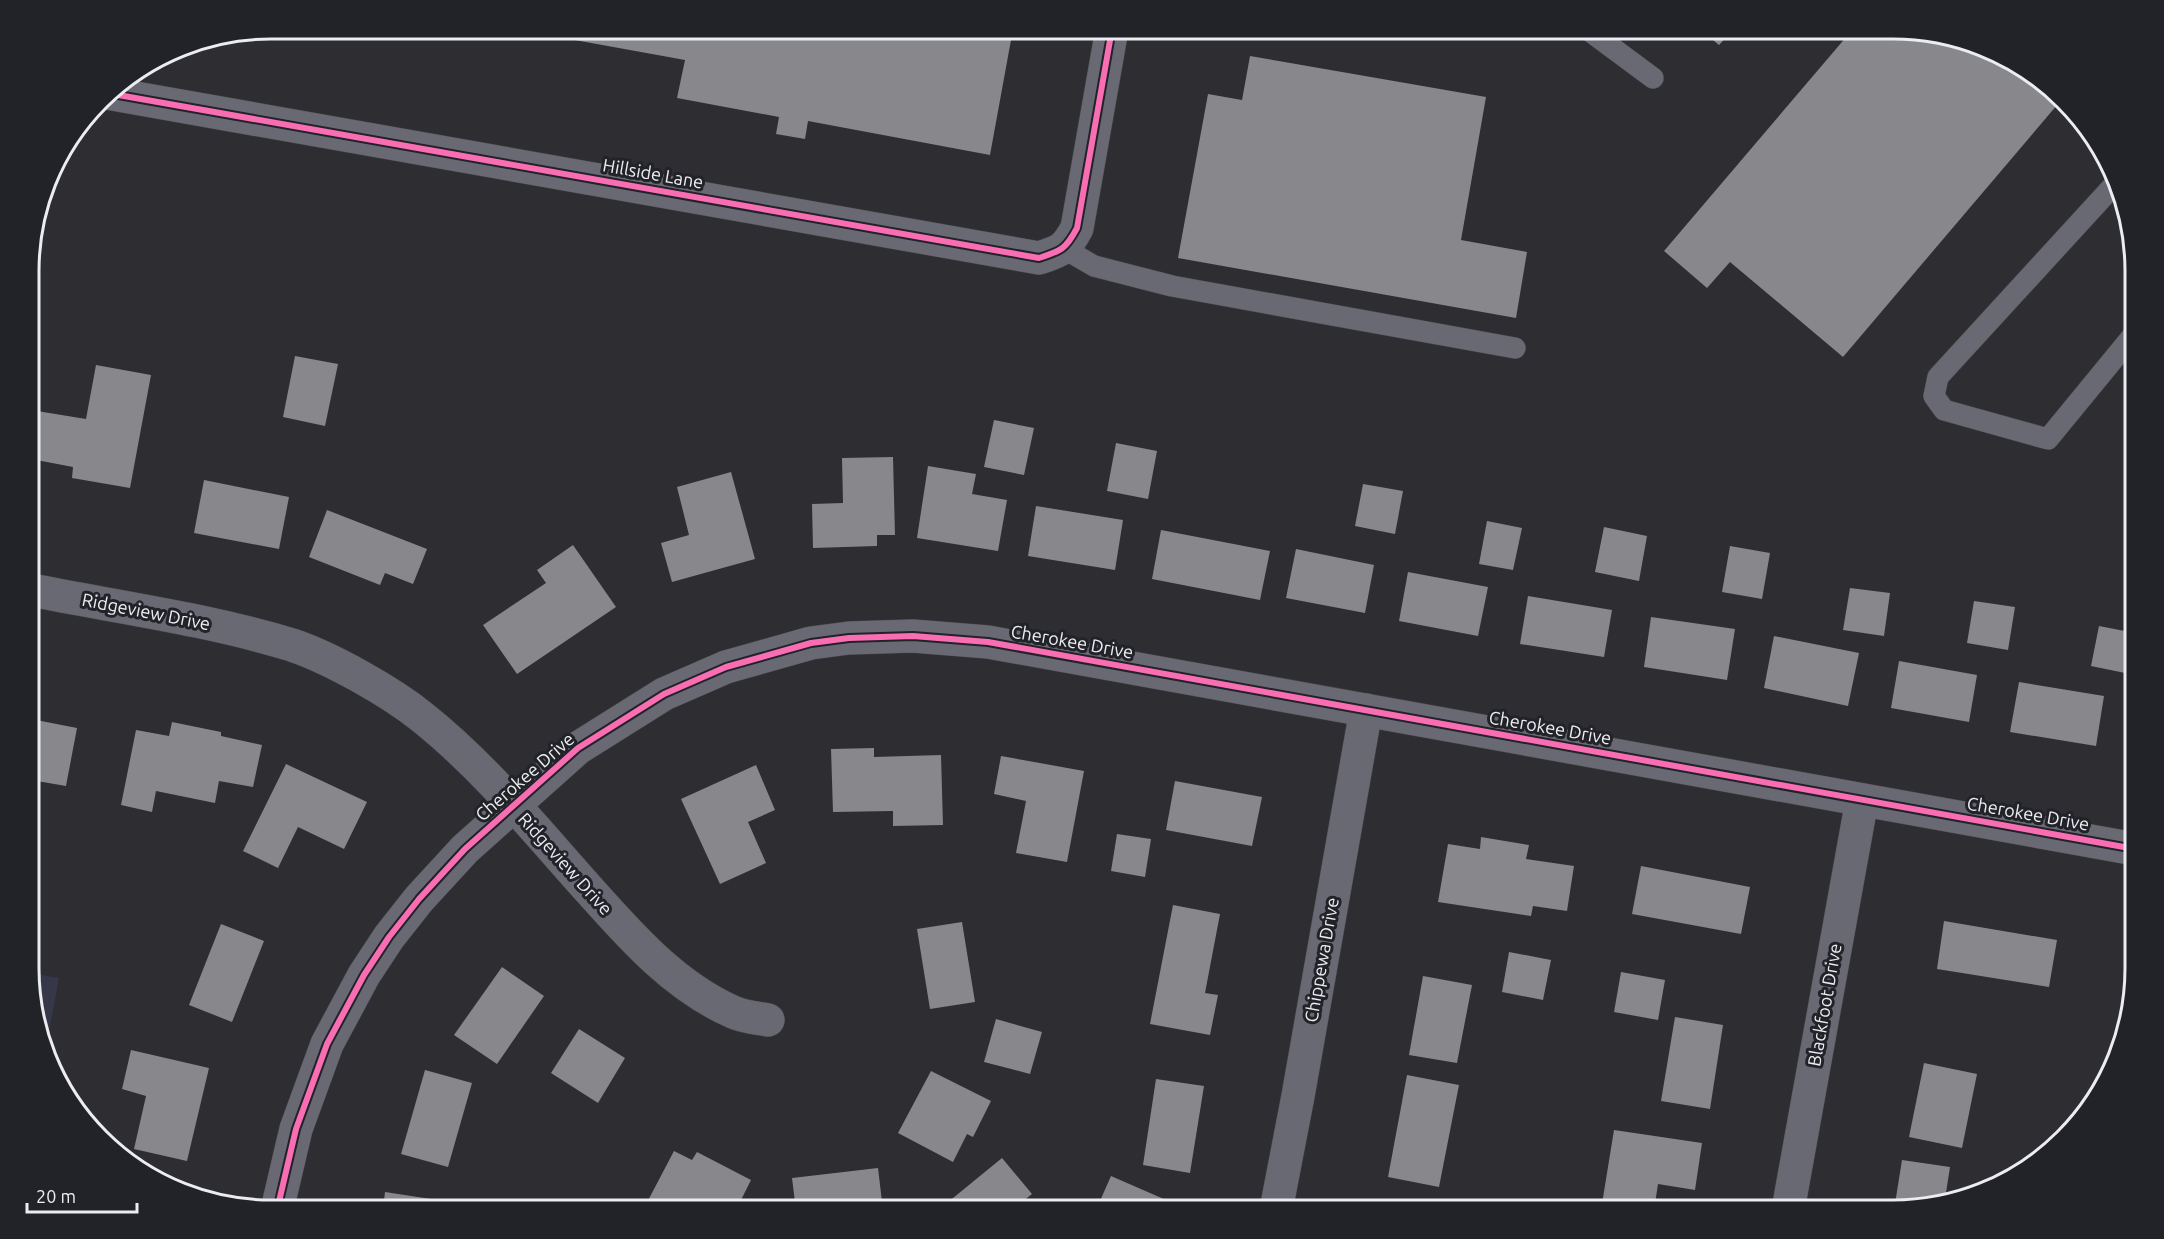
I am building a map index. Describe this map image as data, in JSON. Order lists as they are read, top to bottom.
{
  "streets": {
    "street": [
      "Hillside Lane",
      "Ridgeview Drive",
      "Cherokee Drive",
      "Chippewa Drive",
      "Blackfoot Drive"
    ]
  },
  "crossings": [
    ["Ridgeview Drive", "Cherokee Drive"],
    ["Cherokee Drive", "Chippewa Drive"],
    ["Cherokee Drive", "Blackfoot Drive"]
  ],
  "scale_bar": "20 m"
}
